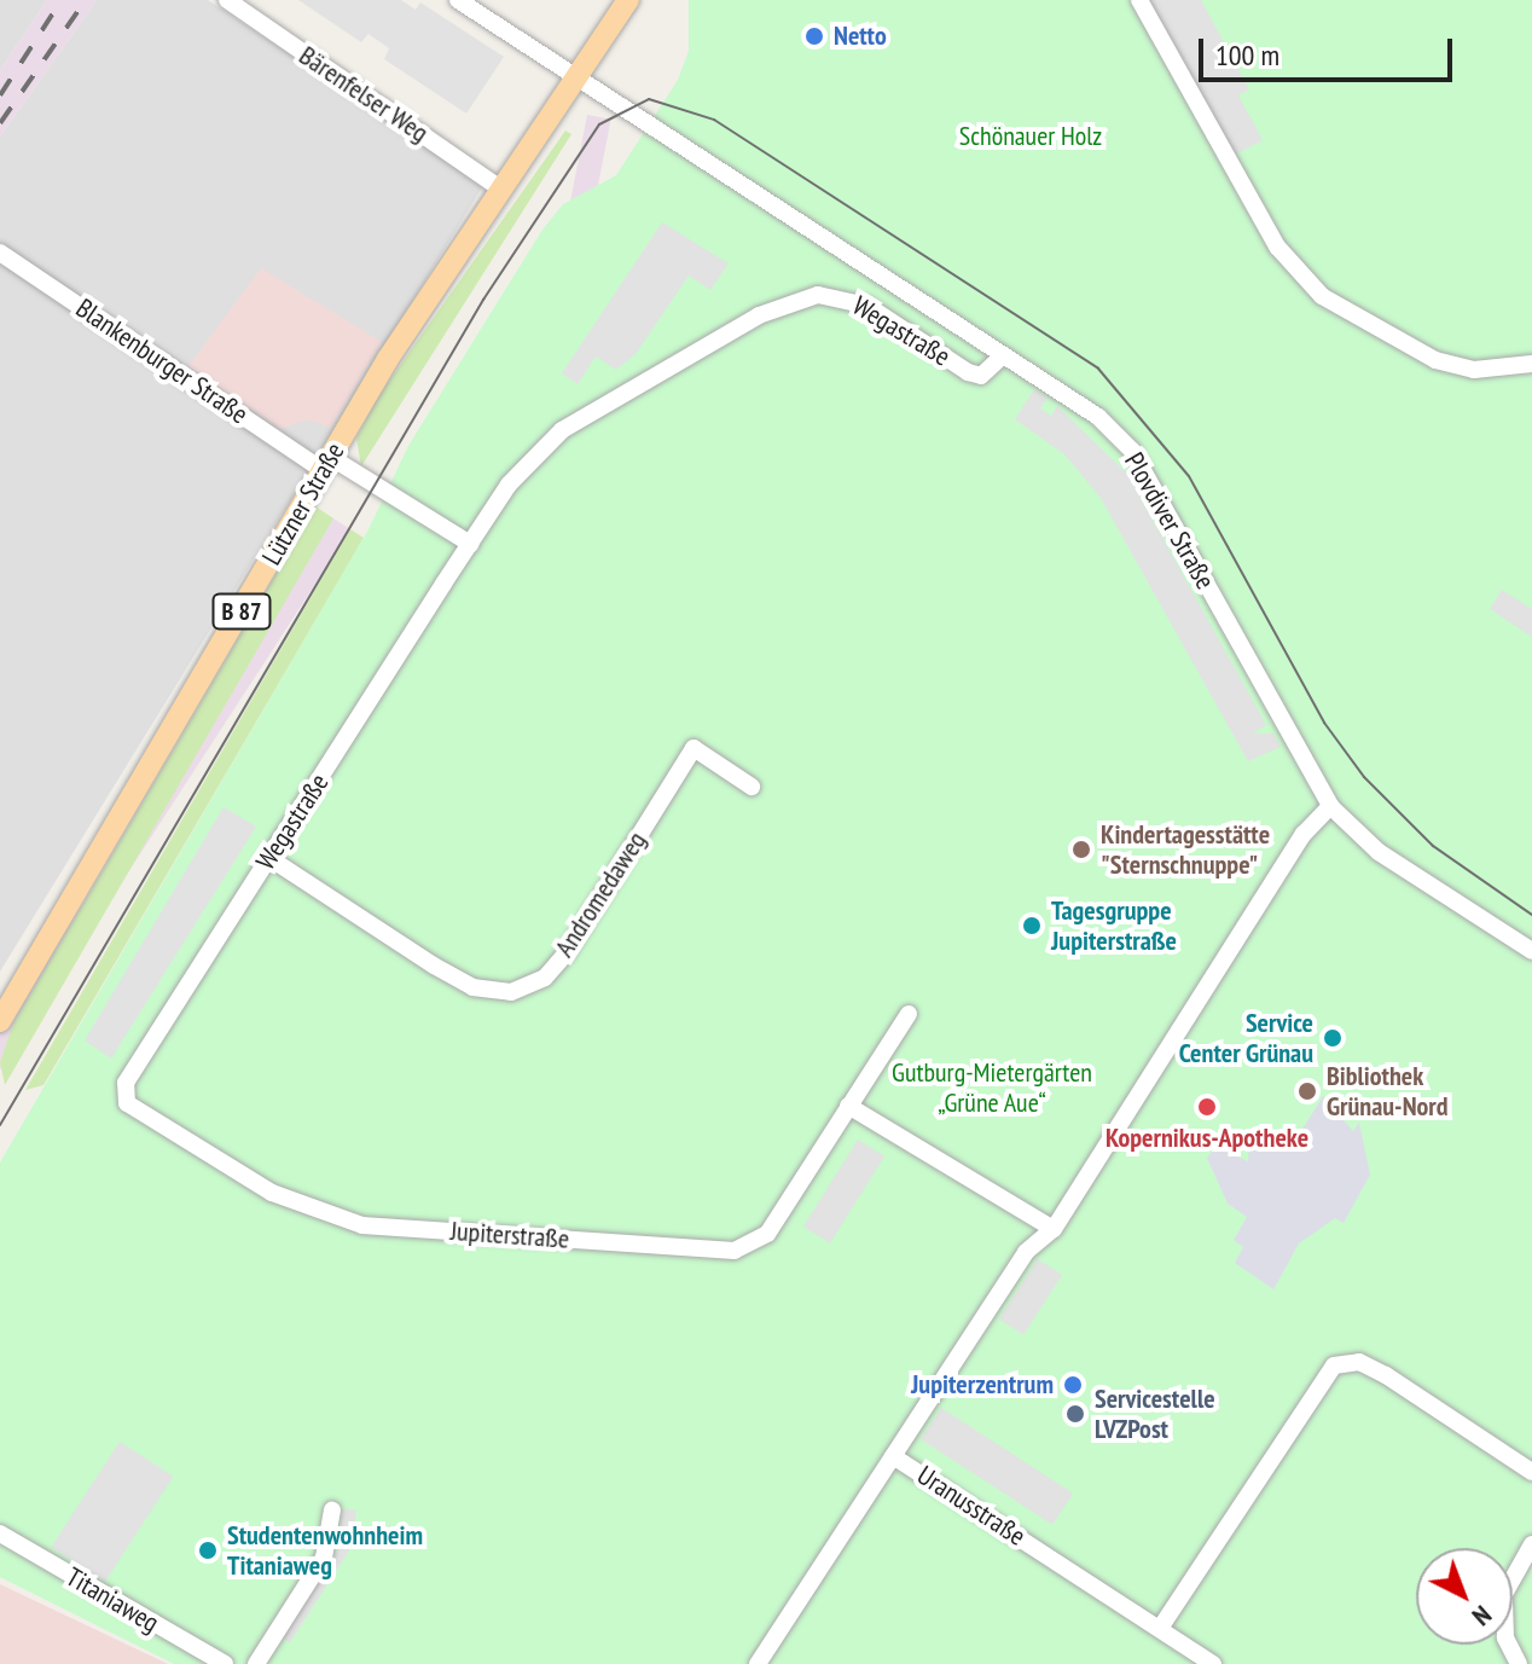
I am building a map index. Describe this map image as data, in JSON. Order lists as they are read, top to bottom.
{
  "streets": {
    "main road": ["Lützner Straße", "B 87"],
    "street": [
      "Bärenfelser Weg",
      "Wegastraße",
      "Blankenburger Straße",
      "Plovdiver Straße",
      "Andromedaweg",
      "Jupiterstraße",
      "Uranusstraße",
      "Titaniaweg"
    ]
  },
  "crossings": [
    ["Bärenfelser Weg", "Lützner Straße"],
    ["Wegastraße", "Plovdiver Straße"],
    ["Wegastraße", "Andromedaweg"],
    ["Wegastraße", "Jupiterstraße"],
    ["Blankenburger Straße", "Lützner Straße"],
    ["Lützner Straße", "Plovdiver Straße"]
  ],
  "parks": ["Schönauer Holz", "Gutburg-Mietergärten „Grüne Aue“"],
  "places": [
    "Netto",
    "Kindertagesstätte \"Sternschnuppe\"",
    "Tagesgruppe Jupiterstraße",
    "Service Center Grünau",
    "Bibliothek Grünau-Nord",
    "Kopernikus-Apotheke",
    "Jupiterzentrum",
    "Servicestelle LVZPost",
    "Studentenwohnheim Titaniaweg"
  ],
  "scale_bar": "100 m",
  "north": "bottom right"
}
